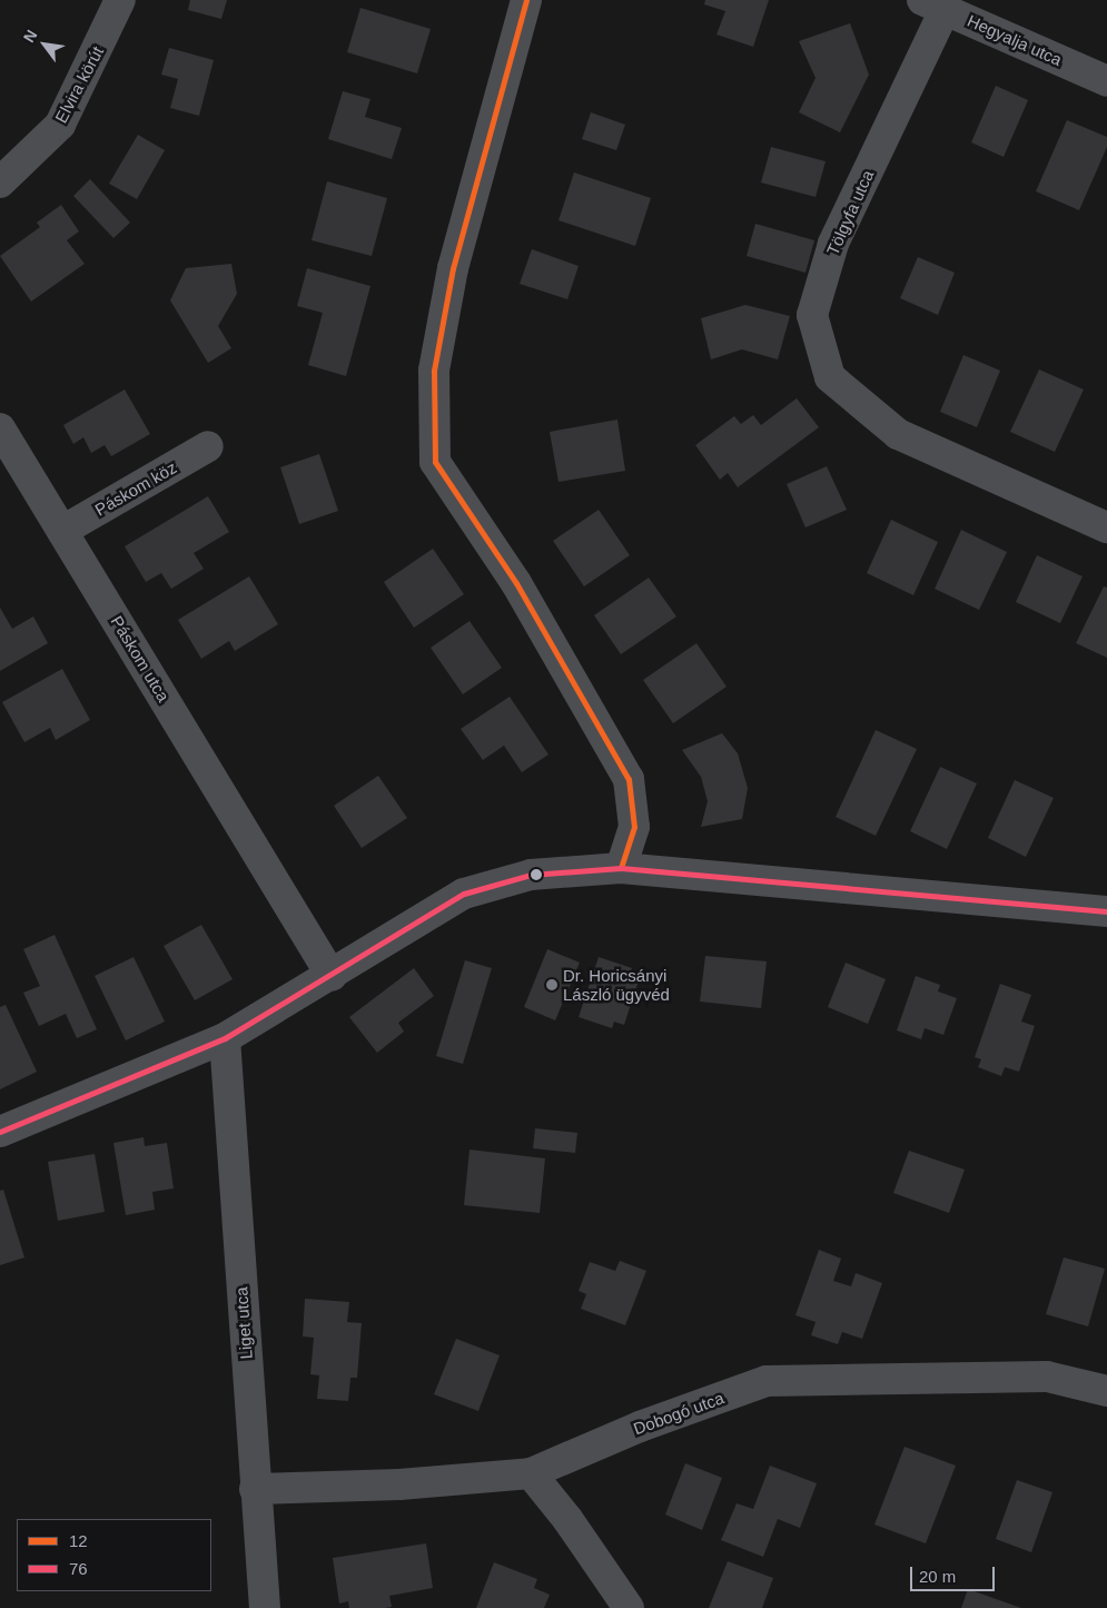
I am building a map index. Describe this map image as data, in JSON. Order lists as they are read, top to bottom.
{
  "streets": {
    "street": [
      "Hegyalja utca",
      "Elvira körút",
      "Tölgyfa utca",
      "Páskom köz",
      "Páskom utca",
      "Liget utca",
      "Dobogó utca"
    ]
  },
  "crossings": [
    ["Hegyalja utca", "Tölgyfa utca"],
    ["Páskom köz", "Páskom utca"],
    ["Liget utca", "Dobogó utca"]
  ],
  "places": ["Dr. Horicsányi László ügyvéd"],
  "lines": ["transit line 12", "transit line 76"],
  "legend": ["12", "76"],
  "scale_bar": "20 m",
  "north": "top left"
}
